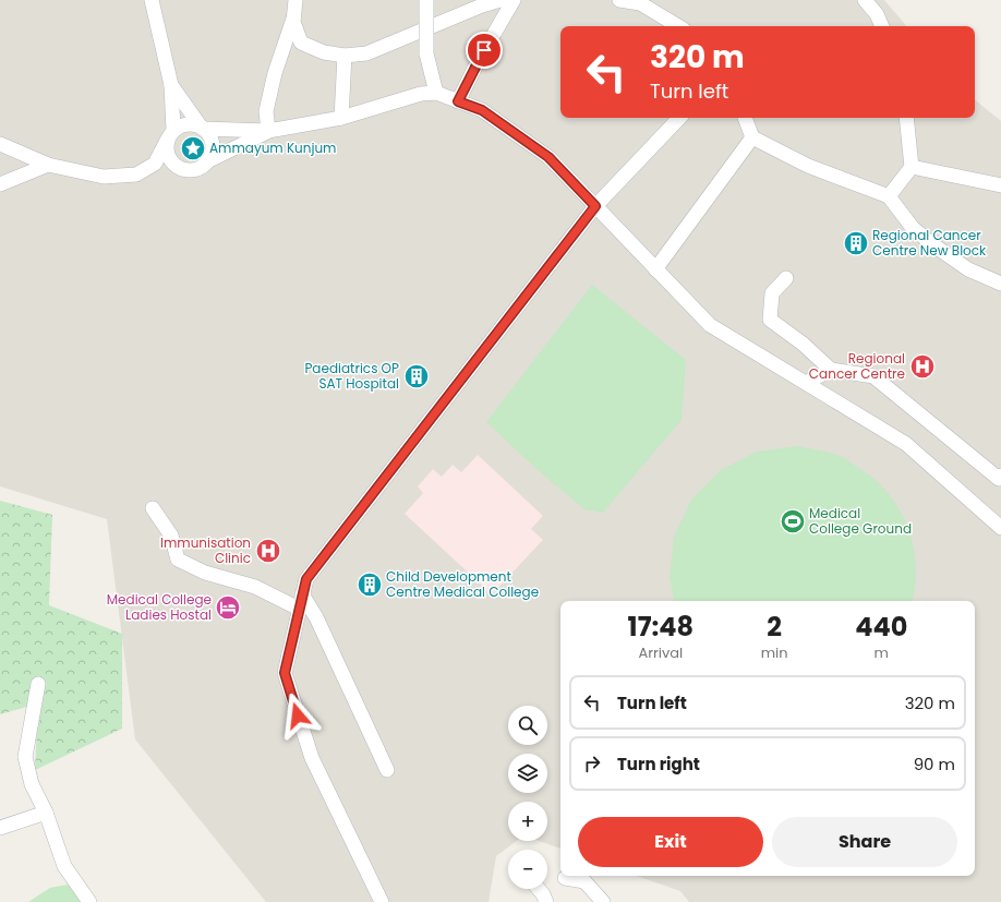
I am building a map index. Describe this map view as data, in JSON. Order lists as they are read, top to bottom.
{
  "places": {
    "place": ["Ammayum Kunjum"],
    "building": ["Regional Cancer Centre New Block", "Paediatrics OP SAT Hospital", "Child Development Centre Medical College"],
    "hospital": ["Regional Cancer Centre", "Immunisation Clinic"],
    "sports": ["Medical College Ground"],
    "hotel": ["Medical College Ladies Hostal"]
  },
  "page": {
    "turn": ["320 m", "Turn left"],
    "eta": [
      "17:48",
      "Arrival",
      "2",
      "min",
      "440",
      "m"
    ],
    "list": [
      {
        "name": "Turn left",
        "value": "320 m"
      },
      {
        "name": "Turn right",
        "value": "90 m"
      }
    ],
    "map_buttons": ["+", "−"],
    "buttons": ["Exit", "Share"]
  }
}
